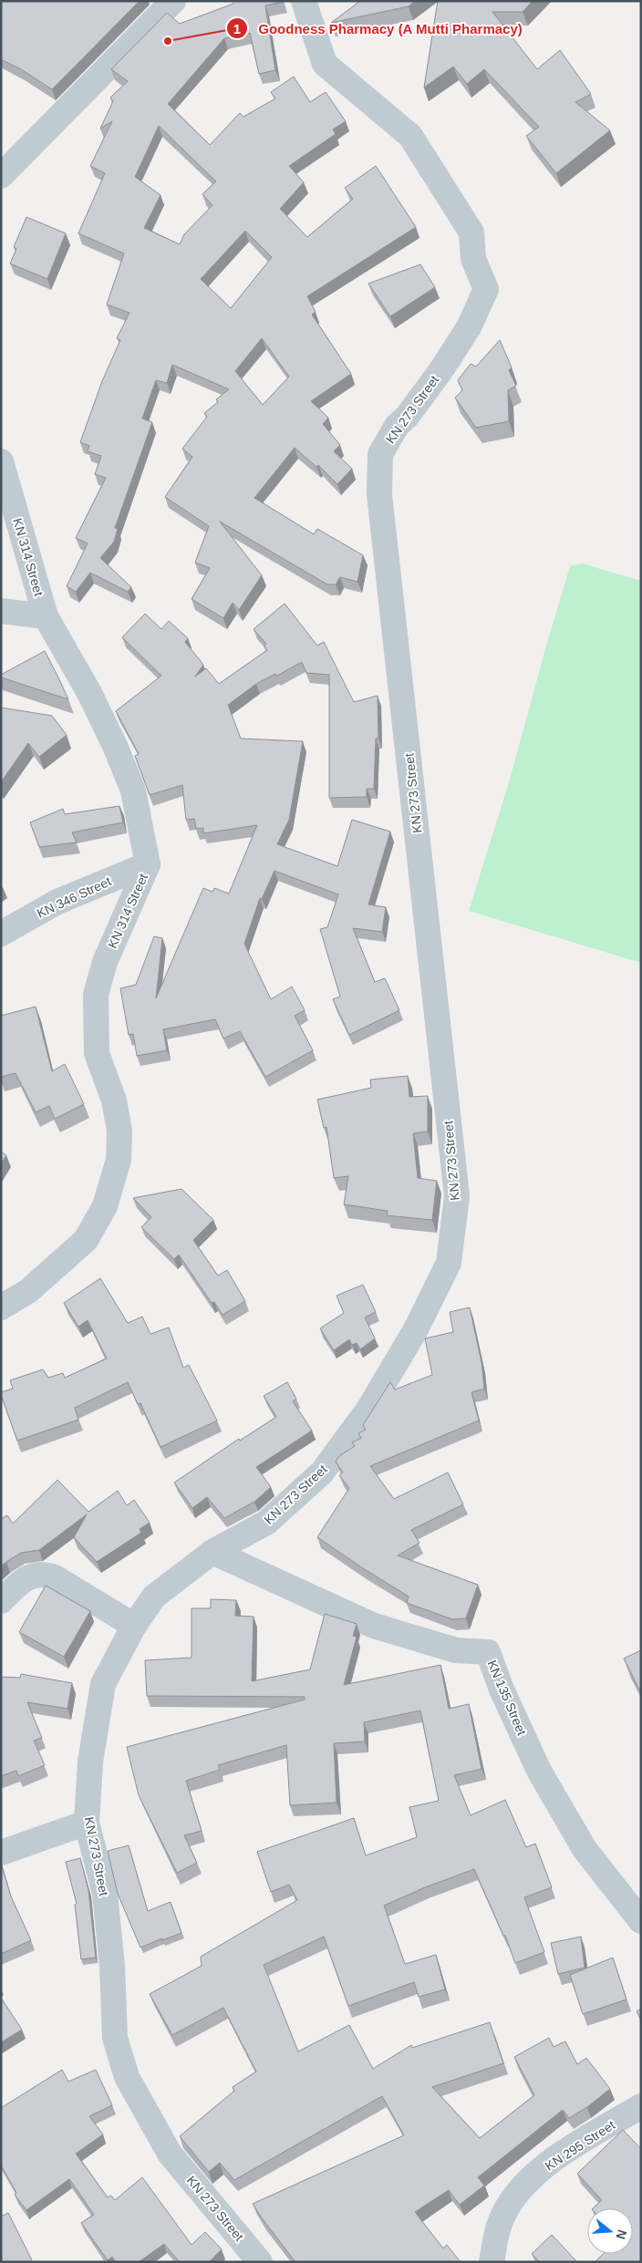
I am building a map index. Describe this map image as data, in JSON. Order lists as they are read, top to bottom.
{
  "streets": {
    "street": [
      "KN 273 Street",
      "KN 314 Street",
      "KN 346 Street",
      "KN 135 Street",
      "KN 295 Street"
    ]
  },
  "crossings": [
    ["KN 273 Street", "KN 135 Street"],
    ["KN 314 Street", "KN 346 Street"]
  ],
  "places": ["Goodness Pharmacy (A Mutti Pharmacy)"],
  "north": "right"
}
